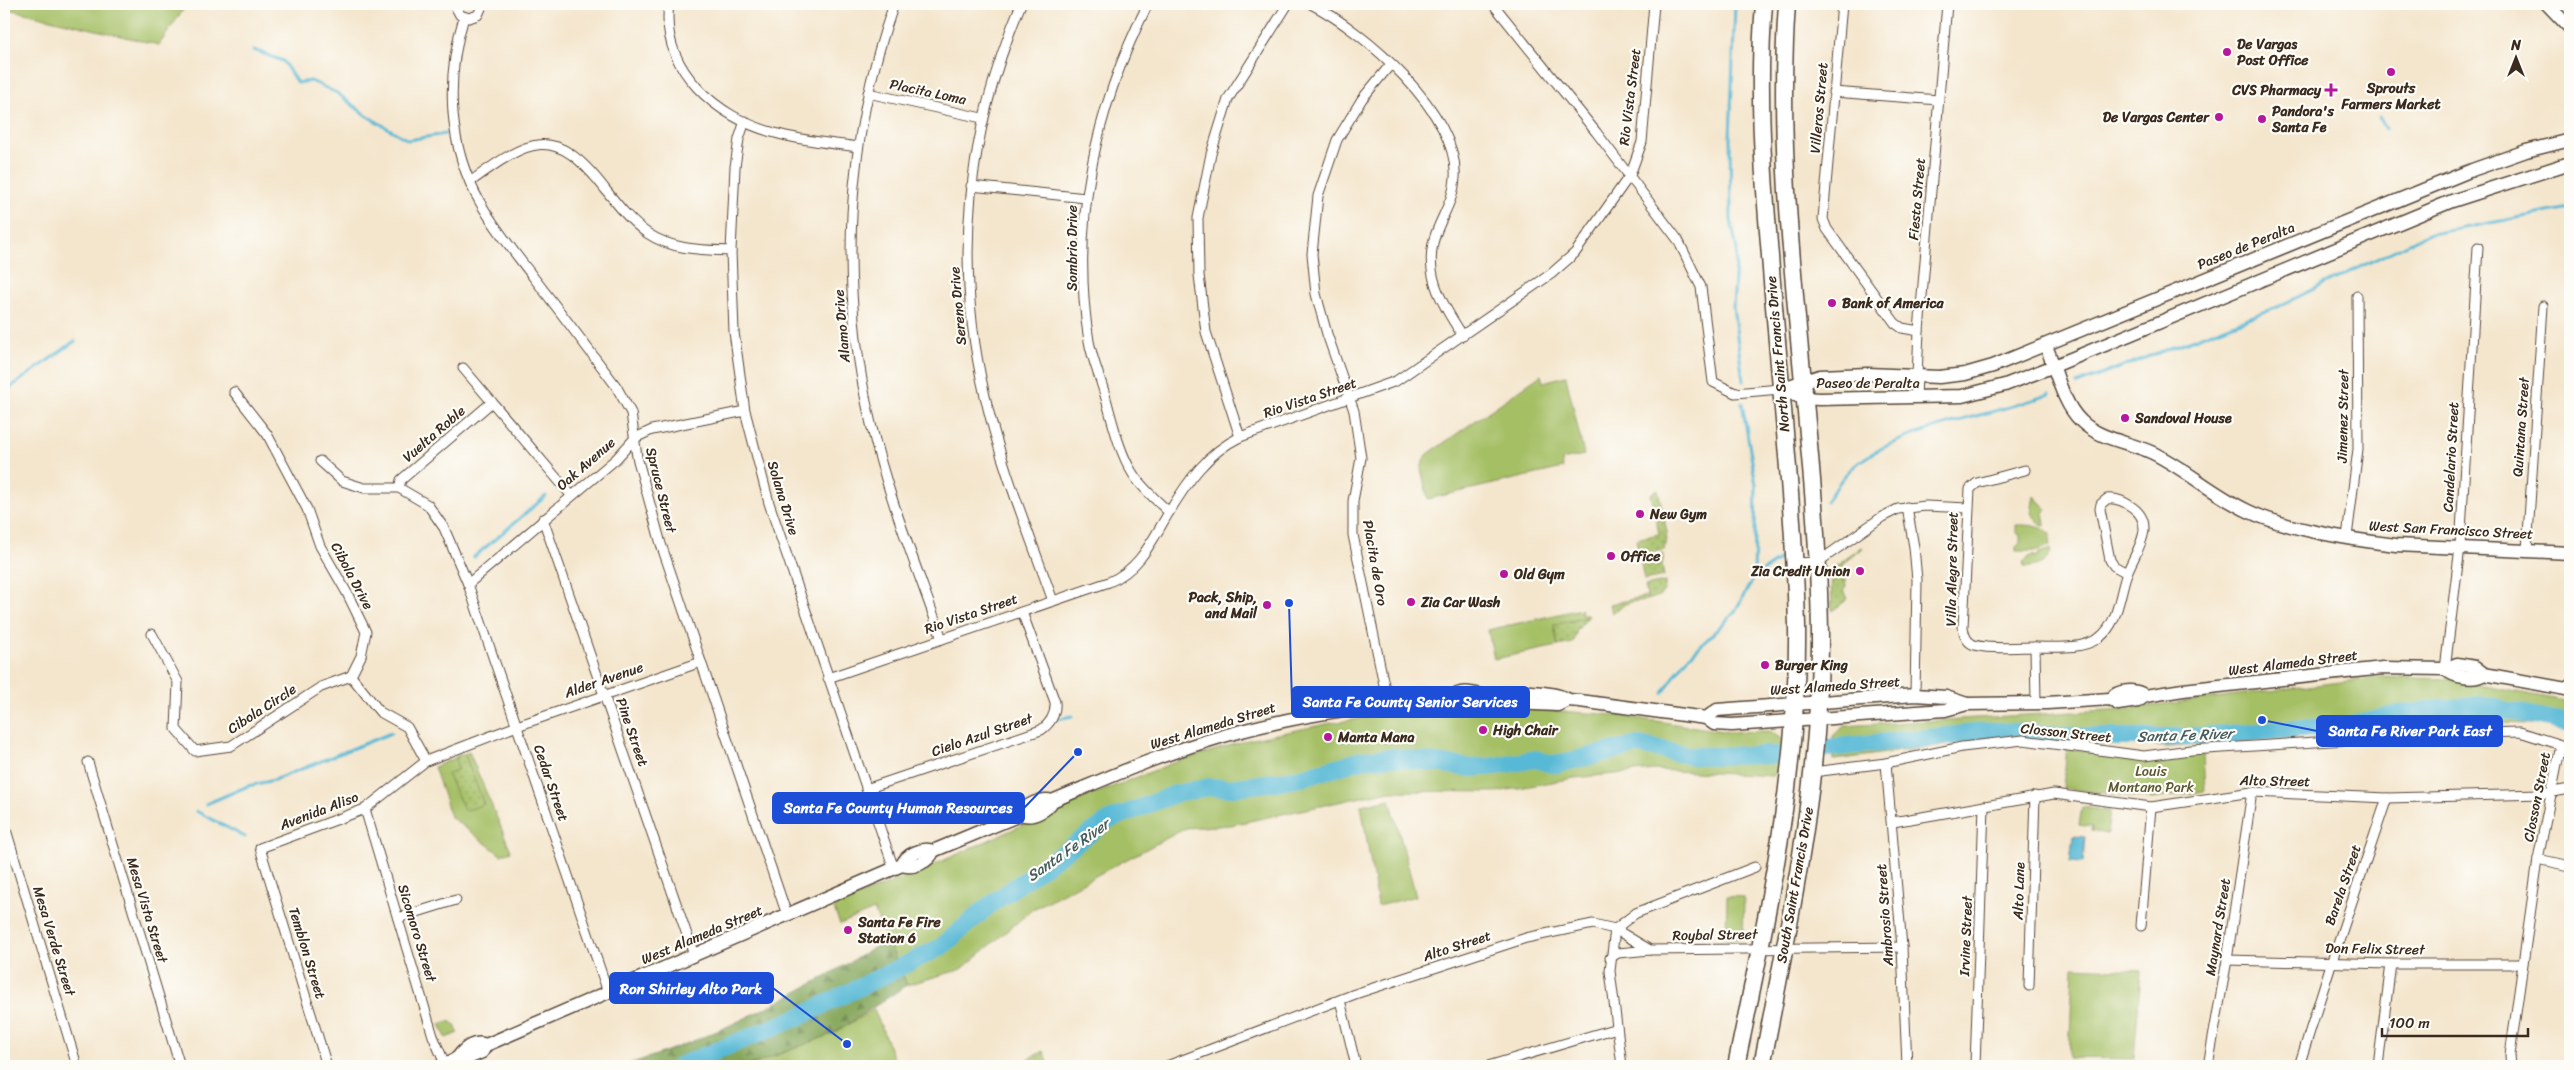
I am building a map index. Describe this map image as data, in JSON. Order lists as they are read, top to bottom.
{
  "streets": {
    "highway": ["North Saint Francis Drive", "South Saint Francis Drive"],
    "street": [
      "Placita Loma",
      "Rio Vista Street",
      "Villeros Street",
      "Fiesta Street",
      "Paseo de Peralta",
      "Sombrio Drive",
      "Sereno Drive",
      "Alamo Drive",
      "Jimenez Street",
      "Quintana Street",
      "Vuelta Roble",
      "Candelario Street",
      "Oak Avenue",
      "Spruce Street",
      "Solana Drive",
      "West San Francisco Street",
      "Placita de Oro",
      "Villa Alegre Street",
      "Cibola Drive",
      "West Alameda Street",
      "Alder Avenue",
      "Cibola Circle",
      "Pine Street",
      "Closson Street",
      "Cielo Azul Street",
      "Alto Street",
      "Cedar Street",
      "Avenida Aliso",
      "Barela Street",
      "Alto Lane",
      "Mesa Vista Street",
      "Ambrosio Street",
      "Maynard Street",
      "Sicomoro Street",
      "Roybal Street",
      "Irvine Street",
      "Mesa Verde Street",
      "Don Felix Street",
      "Temblon Street"
    ]
  },
  "crossings": [
    ["Placita Loma", "Sereno Drive"],
    ["Placita Loma", "Alamo Drive"],
    ["Rio Vista Street", "Sombrio Drive"],
    ["Rio Vista Street", "Sereno Drive"],
    ["Rio Vista Street", "Alamo Drive"],
    ["Rio Vista Street", "Solana Drive"],
    ["Rio Vista Street", "Placita de Oro"],
    ["Rio Vista Street", "Cielo Azul Street"],
    ["Villeros Street", "Fiesta Street"],
    ["Fiesta Street", "Paseo de Peralta"],
    ["Paseo de Peralta", "North Saint Francis Drive"],
    ["Paseo de Peralta", "West San Francisco Street"],
    ["North Saint Francis Drive", "West Alameda Street"],
    ["North Saint Francis Drive", "South Saint Francis Drive"],
    ["Jimenez Street", "West San Francisco Street"],
    ["Quintana Street", "West San Francisco Street"],
    ["Vuelta Roble", "Cedar Street"],
    ["Candelario Street", "West San Francisco Street"],
    ["Candelario Street", "West Alameda Street"],
    ["Oak Avenue", "Spruce Street"],
    ["Oak Avenue", "Solana Drive"],
    ["Oak Avenue", "Pine Street"],
    ["Oak Avenue", "Cedar Street"],
    ["Spruce Street", "West Alameda Street"],
    ["Spruce Street", "Alder Avenue"],
    ["Solana Drive", "West Alameda Street"],
    ["Solana Drive", "Cielo Azul Street"],
    ["Placita de Oro", "West Alameda Street"],
    ["Cibola Drive", "Cibola Circle"],
    ["West Alameda Street", "Pine Street"],
    ["West Alameda Street", "Cedar Street"],
    ["West Alameda Street", "South Saint Francis Drive"],
    ["West Alameda Street", "Sicomoro Street"],
    ["Alder Avenue", "Pine Street"],
    ["Alder Avenue", "Cedar Street"],
    ["Alder Avenue", "Avenida Aliso"],
    ["Closson Street", "Alto Street"],
    ["Closson Street", "South Saint Francis Drive"],
    ["Closson Street", "Ambrosio Street"],
    ["Closson Street", "Don Felix Street"],
    ["Alto Street", "Barela Street"],
    ["Alto Street", "Alto Lane"],
    ["Alto Street", "Ambrosio Street"],
    ["Alto Street", "Maynard Street"],
    ["Alto Street", "Irvine Street"],
    ["Cedar Street", "Avenida Aliso"],
    ["Avenida Aliso", "Sicomoro Street"],
    ["Avenida Aliso", "Temblon Street"],
    ["South Saint Francis Drive", "Roybal Street"],
    ["Barela Street", "Don Felix Street"],
    ["Ambrosio Street", "Roybal Street"],
    ["Maynard Street", "Don Felix Street"]
  ],
  "water": ["Santa Fe River"],
  "parks": ["Louis Montano Park"],
  "places": {
    "other": [
      "De Vargas Post Office",
      "Sprouts Farmers Market",
      "De Vargas Center",
      "Pandora's Santa Fe",
      "Bank of America",
      "Sandoval House",
      "New Gym",
      "Office",
      "Zia Credit Union",
      "Old Gym",
      "Zia Car Wash",
      "Santa Fe County Senior Services",
      "Pack, Ship, and Mail",
      "Burger King",
      "Santa Fe River Park East",
      "High Chair",
      "Manta Mana",
      "Santa Fe County Human Resources",
      "Santa Fe Fire Station 6",
      "Ron Shirley Alto Park"
    ],
    "health": ["CVS Pharmacy"]
  },
  "scale_bar": "100 m",
  "north": "top"
}
